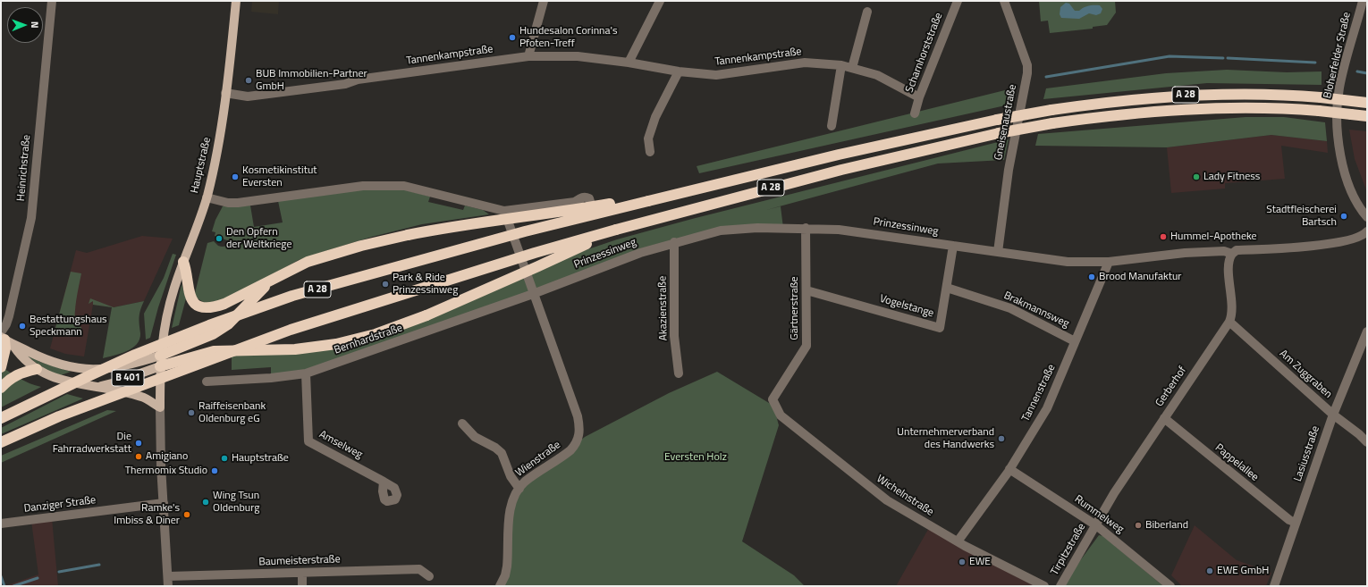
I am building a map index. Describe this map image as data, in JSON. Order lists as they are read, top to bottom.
{
  "streets": {
    "highway": ["A 28"],
    "main road": ["Hauptstraße", "B 401"],
    "street": [
      "Scharnhorststraße",
      "Tannenkampstraße",
      "Bloherfelder Straße",
      "Gneisenaustraße",
      "Heinrichstraße",
      "Prinzessinweg",
      "Vogelstange",
      "Akazienstraße",
      "Gärtnerstraße",
      "Brakmannsweg",
      "Bernhardstraße",
      "Am Zuggraben",
      "Gerberhof",
      "Tannenstraße",
      "Amselweg",
      "Lasiusstraße",
      "Wienstraße",
      "Pappelallee",
      "Wichelnstraße",
      "Danziger Straße",
      "Rummelweg",
      "Tirpitzstraße",
      "Baumeisterstraße"
    ]
  },
  "crossings": [
    ["Scharnhorststraße", "Tannenkampstraße"],
    ["Tannenkampstraße", "Hauptstraße"],
    ["Gneisenaustraße", "Prinzessinweg"],
    ["Hauptstraße", "B 401"],
    ["Hauptstraße", "Danziger Straße"],
    ["Hauptstraße", "Baumeisterstraße"],
    ["Heinrichstraße", "B 401"],
    ["Prinzessinweg", "Vogelstange"],
    ["Prinzessinweg", "Akazienstraße"],
    ["Prinzessinweg", "Gärtnerstraße"],
    ["Prinzessinweg", "Bernhardstraße"],
    ["Prinzessinweg", "Gerberhof"],
    ["Prinzessinweg", "Tannenstraße"],
    ["Prinzessinweg", "Wienstraße"],
    ["Vogelstange", "Gärtnerstraße"],
    ["Vogelstange", "Brakmannsweg"],
    ["Gärtnerstraße", "Wichelnstraße"],
    ["Brakmannsweg", "Tannenstraße"],
    ["Bernhardstraße", "Amselweg"],
    ["Bernhardstraße", "Wienstraße"],
    ["Am Zuggraben", "Gerberhof"],
    ["Am Zuggraben", "Lasiusstraße"],
    ["Gerberhof", "Pappelallee"],
    ["Gerberhof", "Rummelweg"],
    ["Gerberhof", "Tirpitzstraße"],
    ["Tannenstraße", "Wichelnstraße"],
    ["Tannenstraße", "Rummelweg"],
    ["Lasiusstraße", "Pappelallee"],
    ["Rummelweg", "Tirpitzstraße"]
  ],
  "parks": ["Eversten Holz"],
  "places": [
    "Hundesalon Corinna's Pfoten-Treff",
    "BUB Immobilien-Partner GmbH",
    "Kosmetikinstitut Eversten",
    "Lady Fitness",
    "Stadtfleischerei Bartsch",
    "Hummel-Apotheke",
    "Den Opfern der Weltkriege",
    "Brood Manufaktur",
    "Park & Ride Prinzessinweg",
    "Bestattungshaus Speckmann",
    "Raiffeisenbank Oldenburg eG",
    "Unternehmerverband des Handwerks",
    "Die Fahrradwerkstatt",
    "Amigiano",
    "Hauptstraße",
    "Thermomix Studio",
    "Wing Tsun Oldenburg",
    "Ramke's Imbiss & Diner",
    "Biberland",
    "EWE",
    "EWE GmbH"
  ],
  "north": "right"
}
